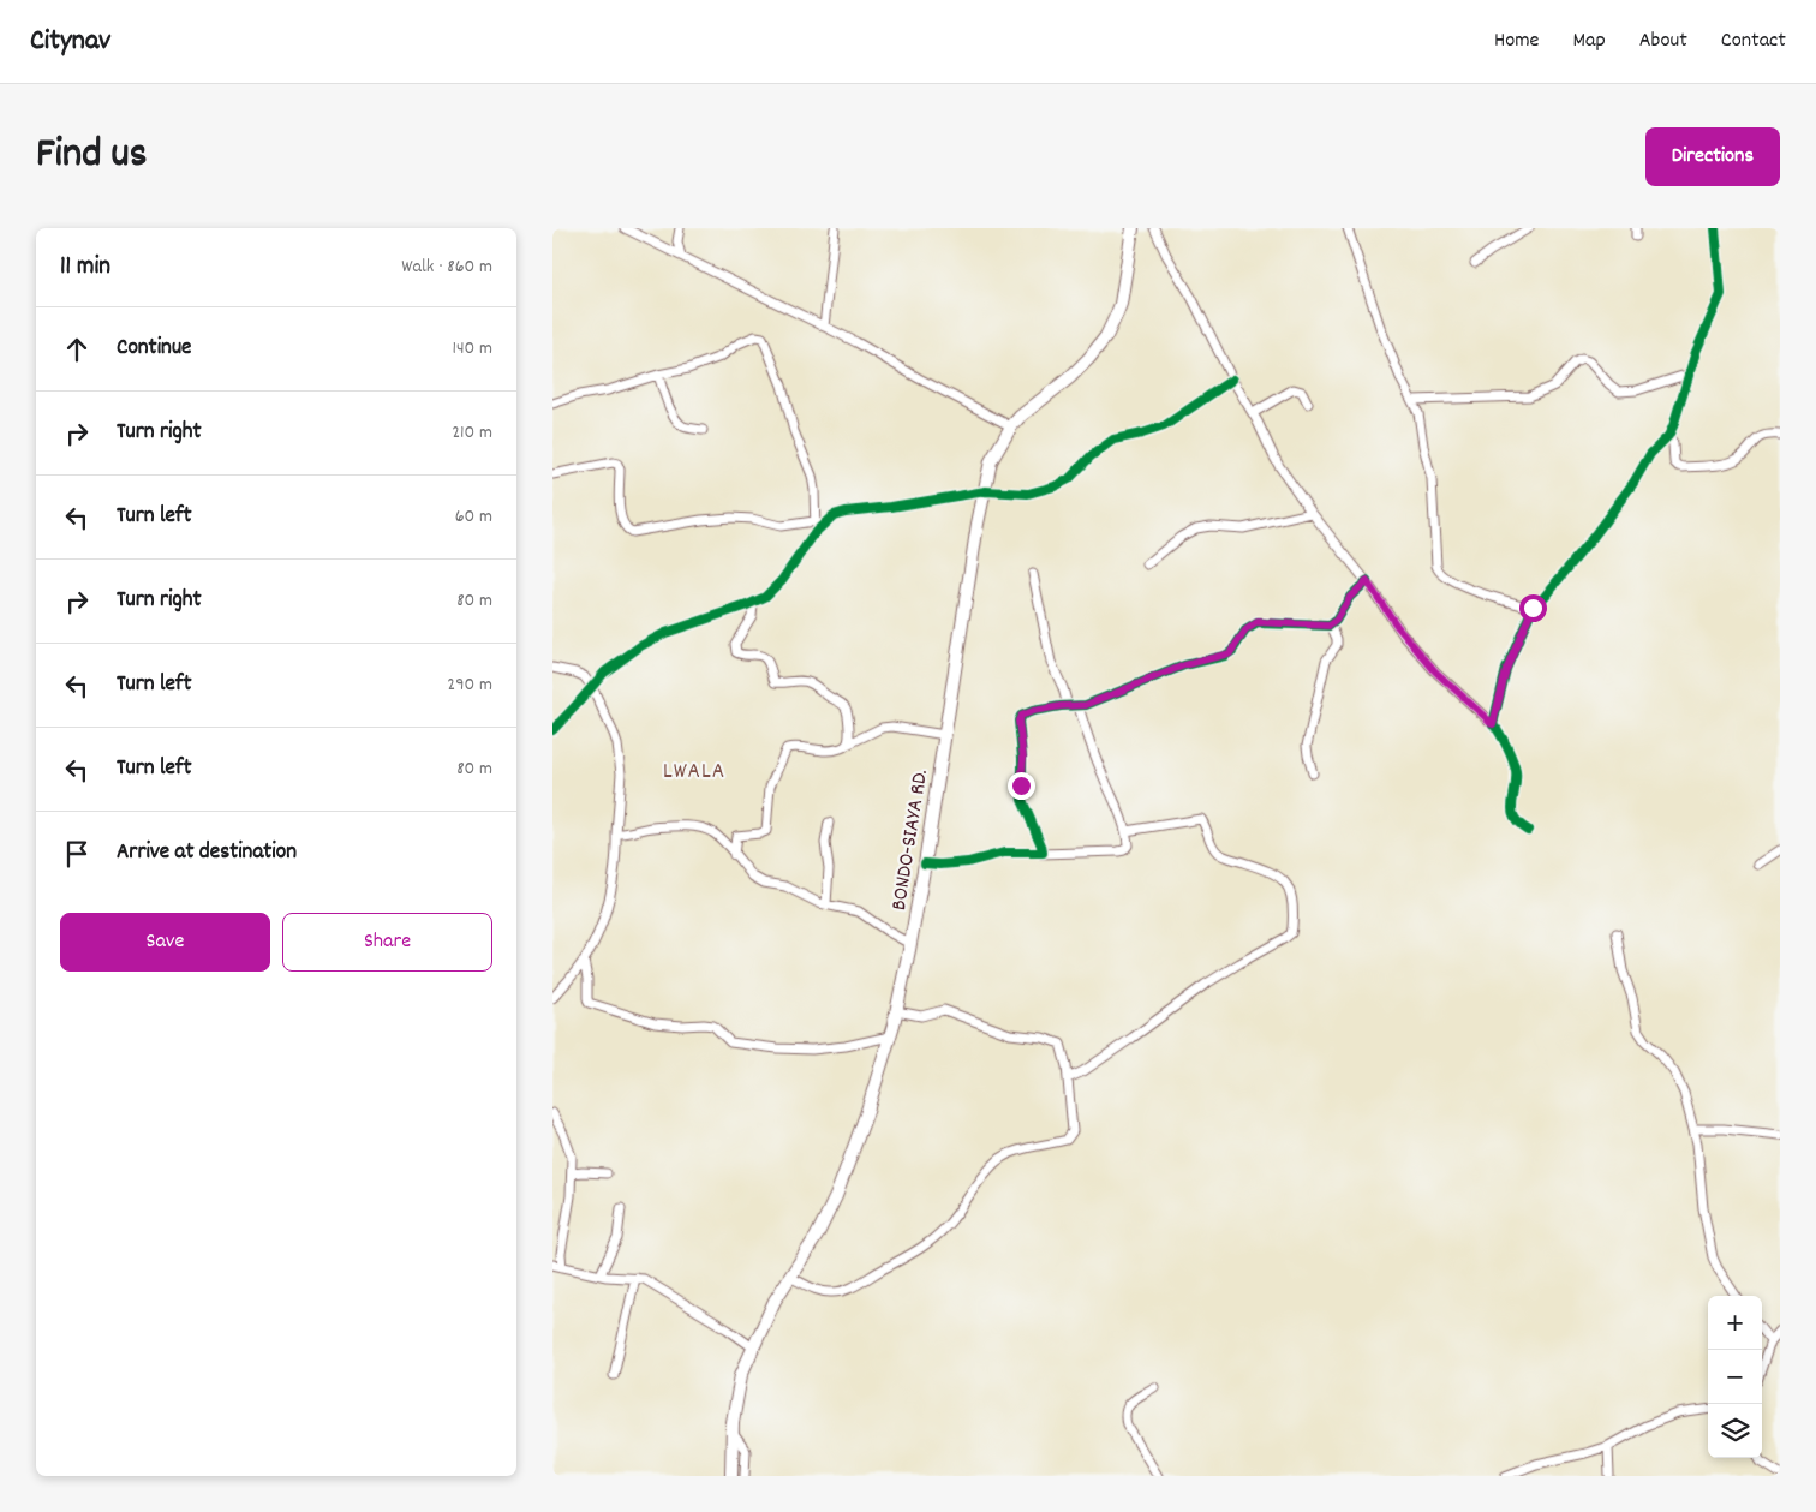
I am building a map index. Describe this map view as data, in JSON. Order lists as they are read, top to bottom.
{
  "streets": {
    "highway": ["BONDO-SIAYA RD."]
  },
  "districts": ["LWALA"],
  "page": {
    "header": "Citynav",
    "nav": [
      "Home",
      "Map",
      "About",
      "Contact"
    ],
    "title": "Find us",
    "buttons": [
      "Directions",
      ["Save", "Share"]
    ],
    "heading": ["11 min", "Walk · 860 m"],
    "list": [
      ["Continue", "140 m"],
      ["Turn right", "210 m"],
      ["Turn left", "60 m"],
      ["Turn right", "80 m"],
      ["Turn left", "290 m"],
      ["Turn left", "80 m"],
      "Arrive at destination"
    ],
    "map_buttons": ["+", "−"]
  }
}
